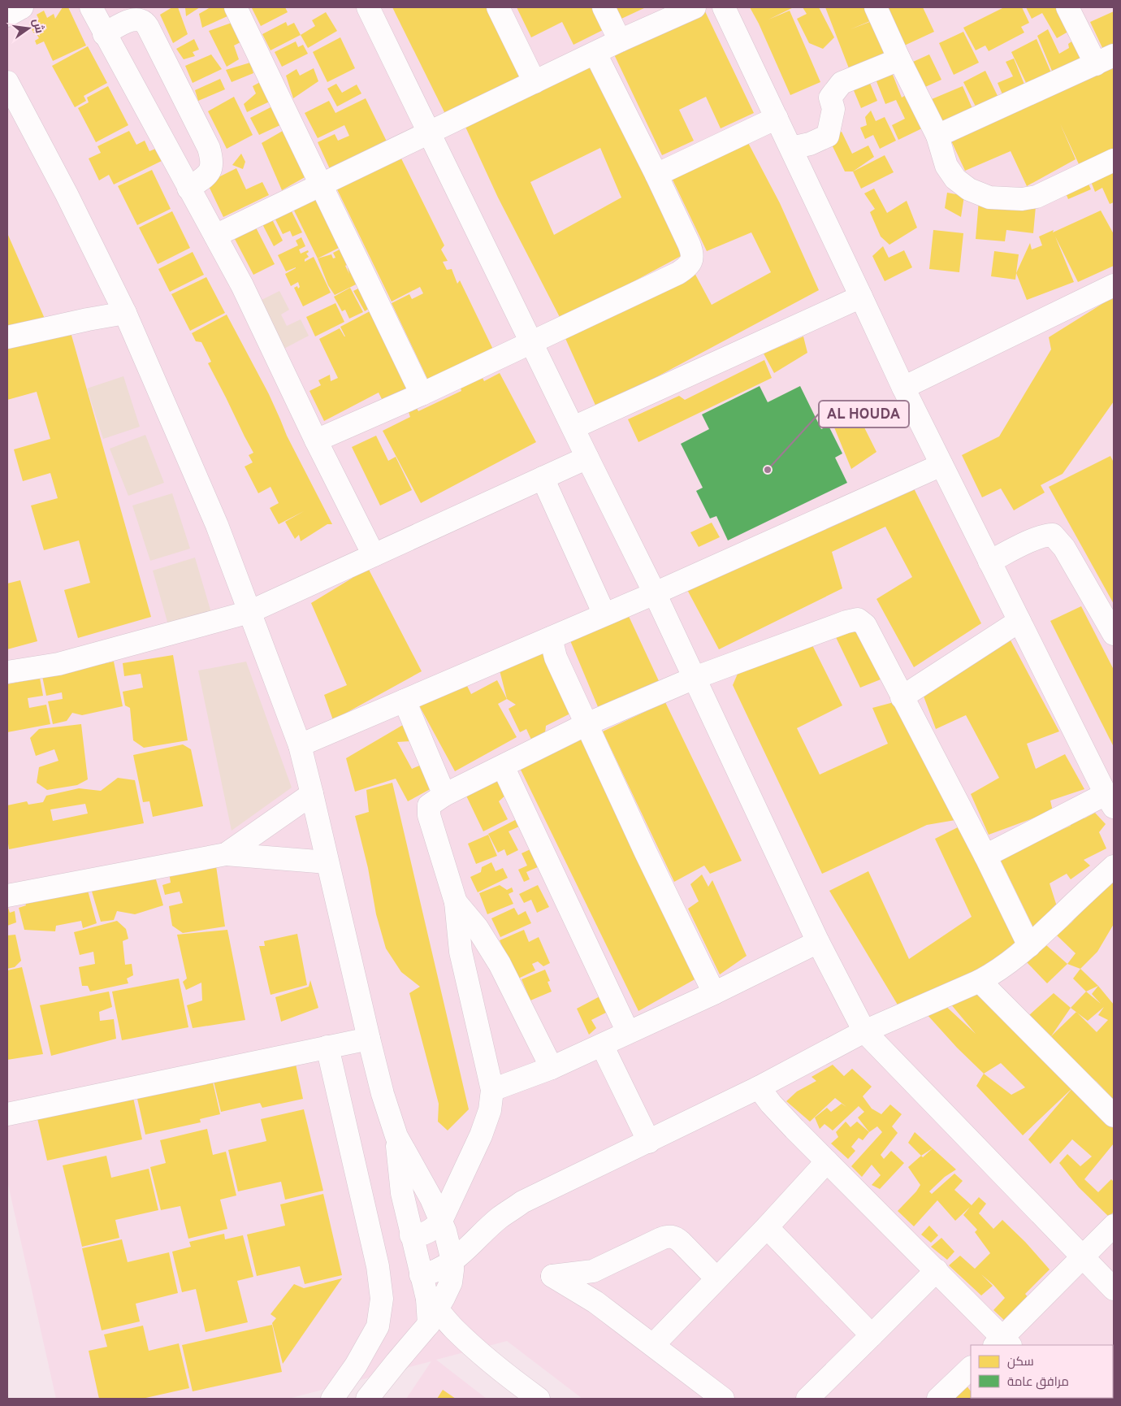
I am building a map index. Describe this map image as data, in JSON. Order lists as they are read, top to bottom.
{
  "places": ["AL HOUDA"],
  "legend": ["سكن", "مرافق عامة"],
  "north": "right"
}
